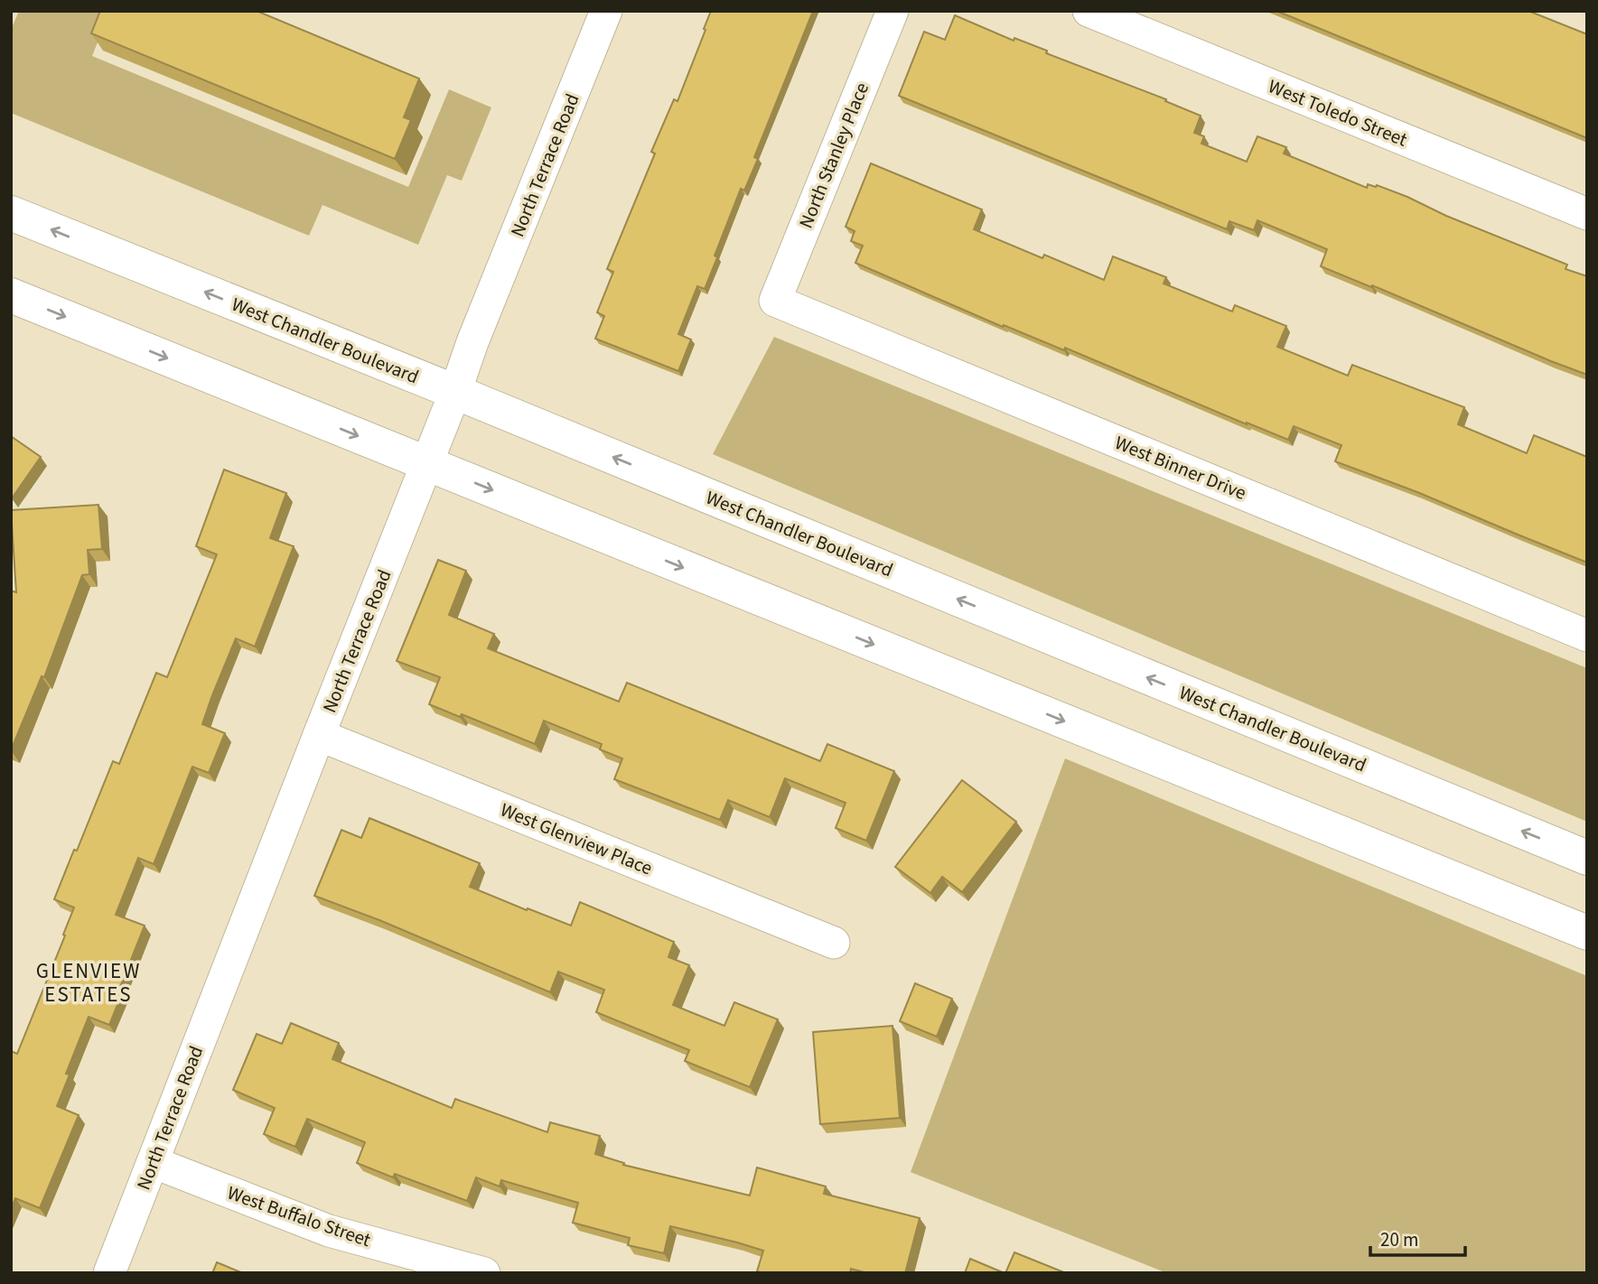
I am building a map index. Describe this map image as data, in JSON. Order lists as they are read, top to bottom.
{
  "streets": {
    "main road": ["West Chandler Boulevard"],
    "street": [
      "West Toledo Street",
      "North Stanley Place",
      "North Terrace Road",
      "West Binner Drive",
      "West Glenview Place",
      "West Buffalo Street"
    ]
  },
  "crossings": [
    ["North Stanley Place", "West Binner Drive"],
    ["North Terrace Road", "West Chandler Boulevard"],
    ["North Terrace Road", "West Glenview Place"],
    ["North Terrace Road", "West Buffalo Street"]
  ],
  "districts": ["GLENVIEW ESTATES"],
  "scale_bar": "20 m"
}
